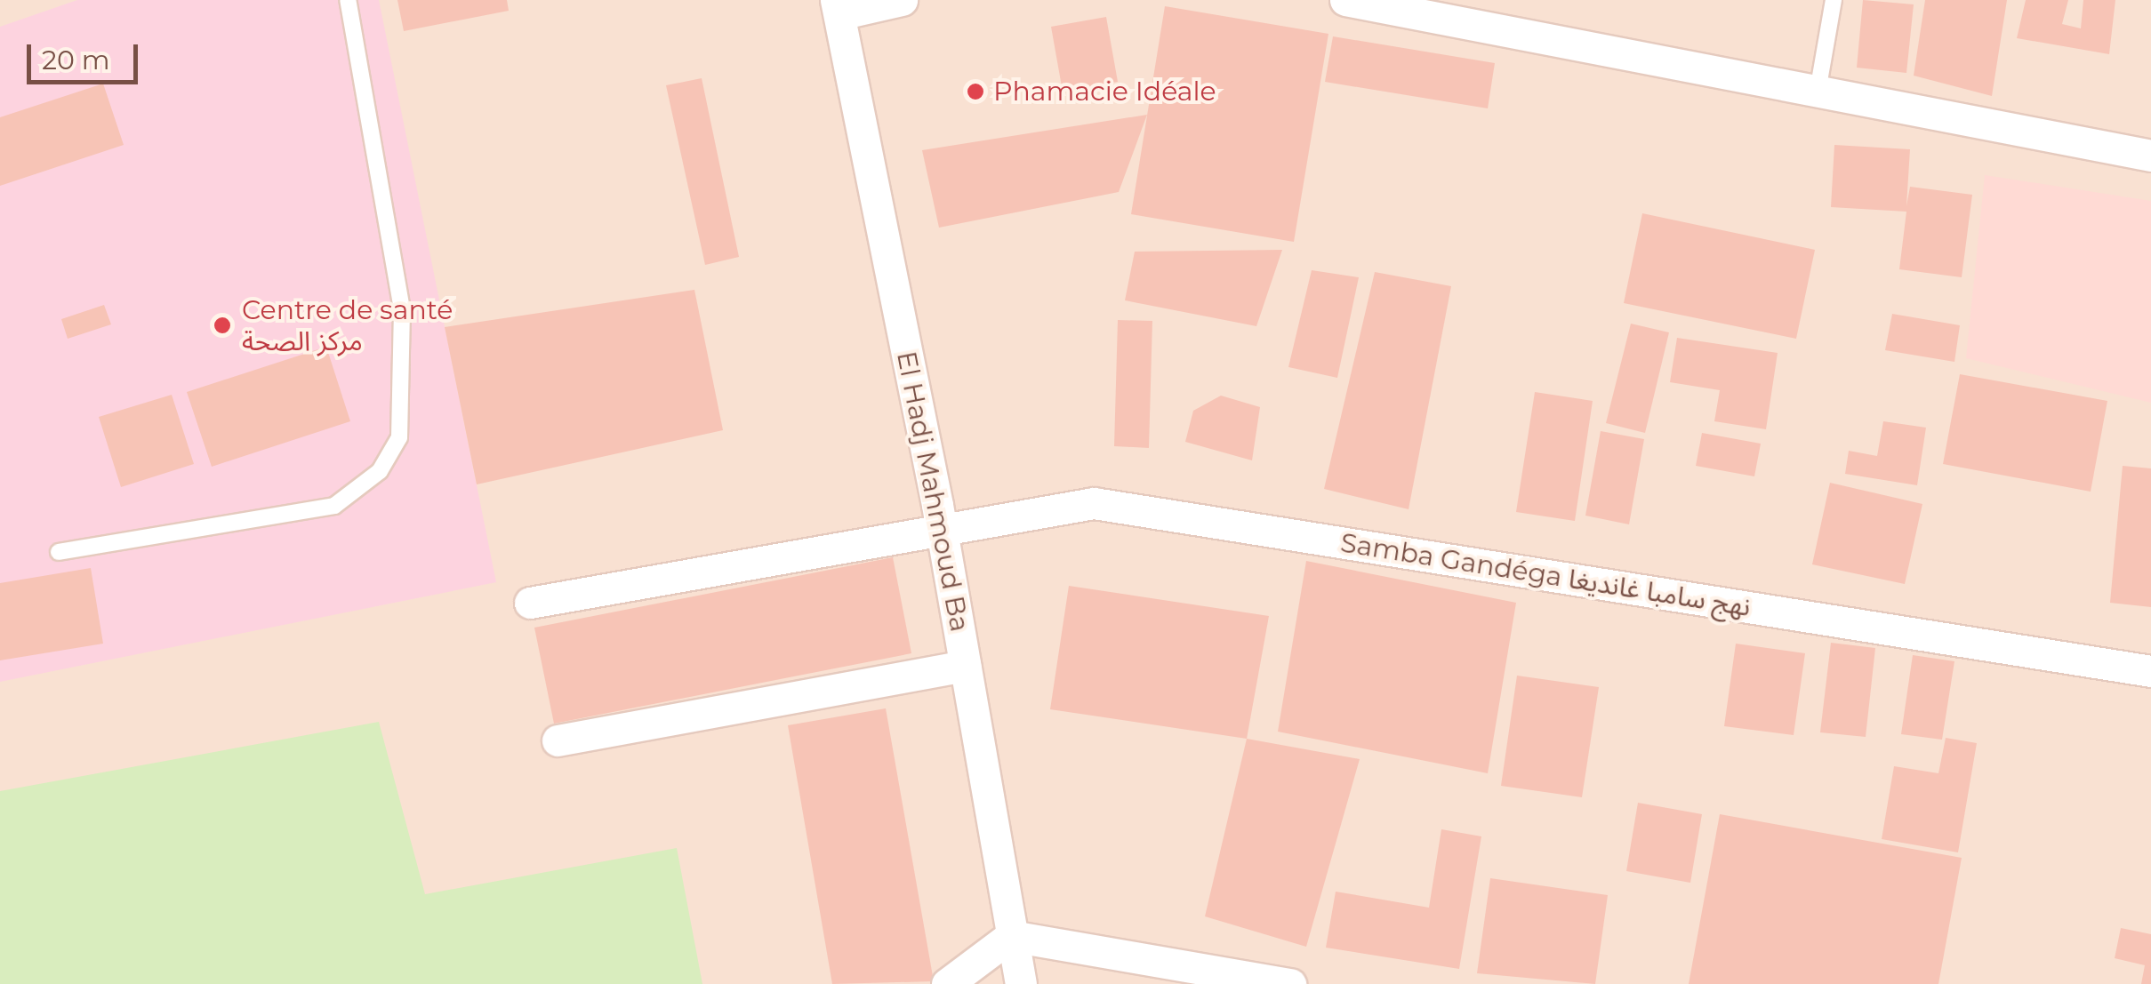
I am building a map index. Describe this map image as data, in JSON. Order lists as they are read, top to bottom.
{
  "streets": {
    "street": ["El Hadj Mahmoud Ba", "Samba Gandéga نهج سامبا غانديغا"]
  },
  "crossings": [
    ["El Hadj Mahmoud Ba", "Samba Gandéga نهج سامبا غانديغا"]
  ],
  "places": ["Phamacie Idéale", "Centre de santé مركز الصحة"],
  "scale_bar": "20 m"
}
